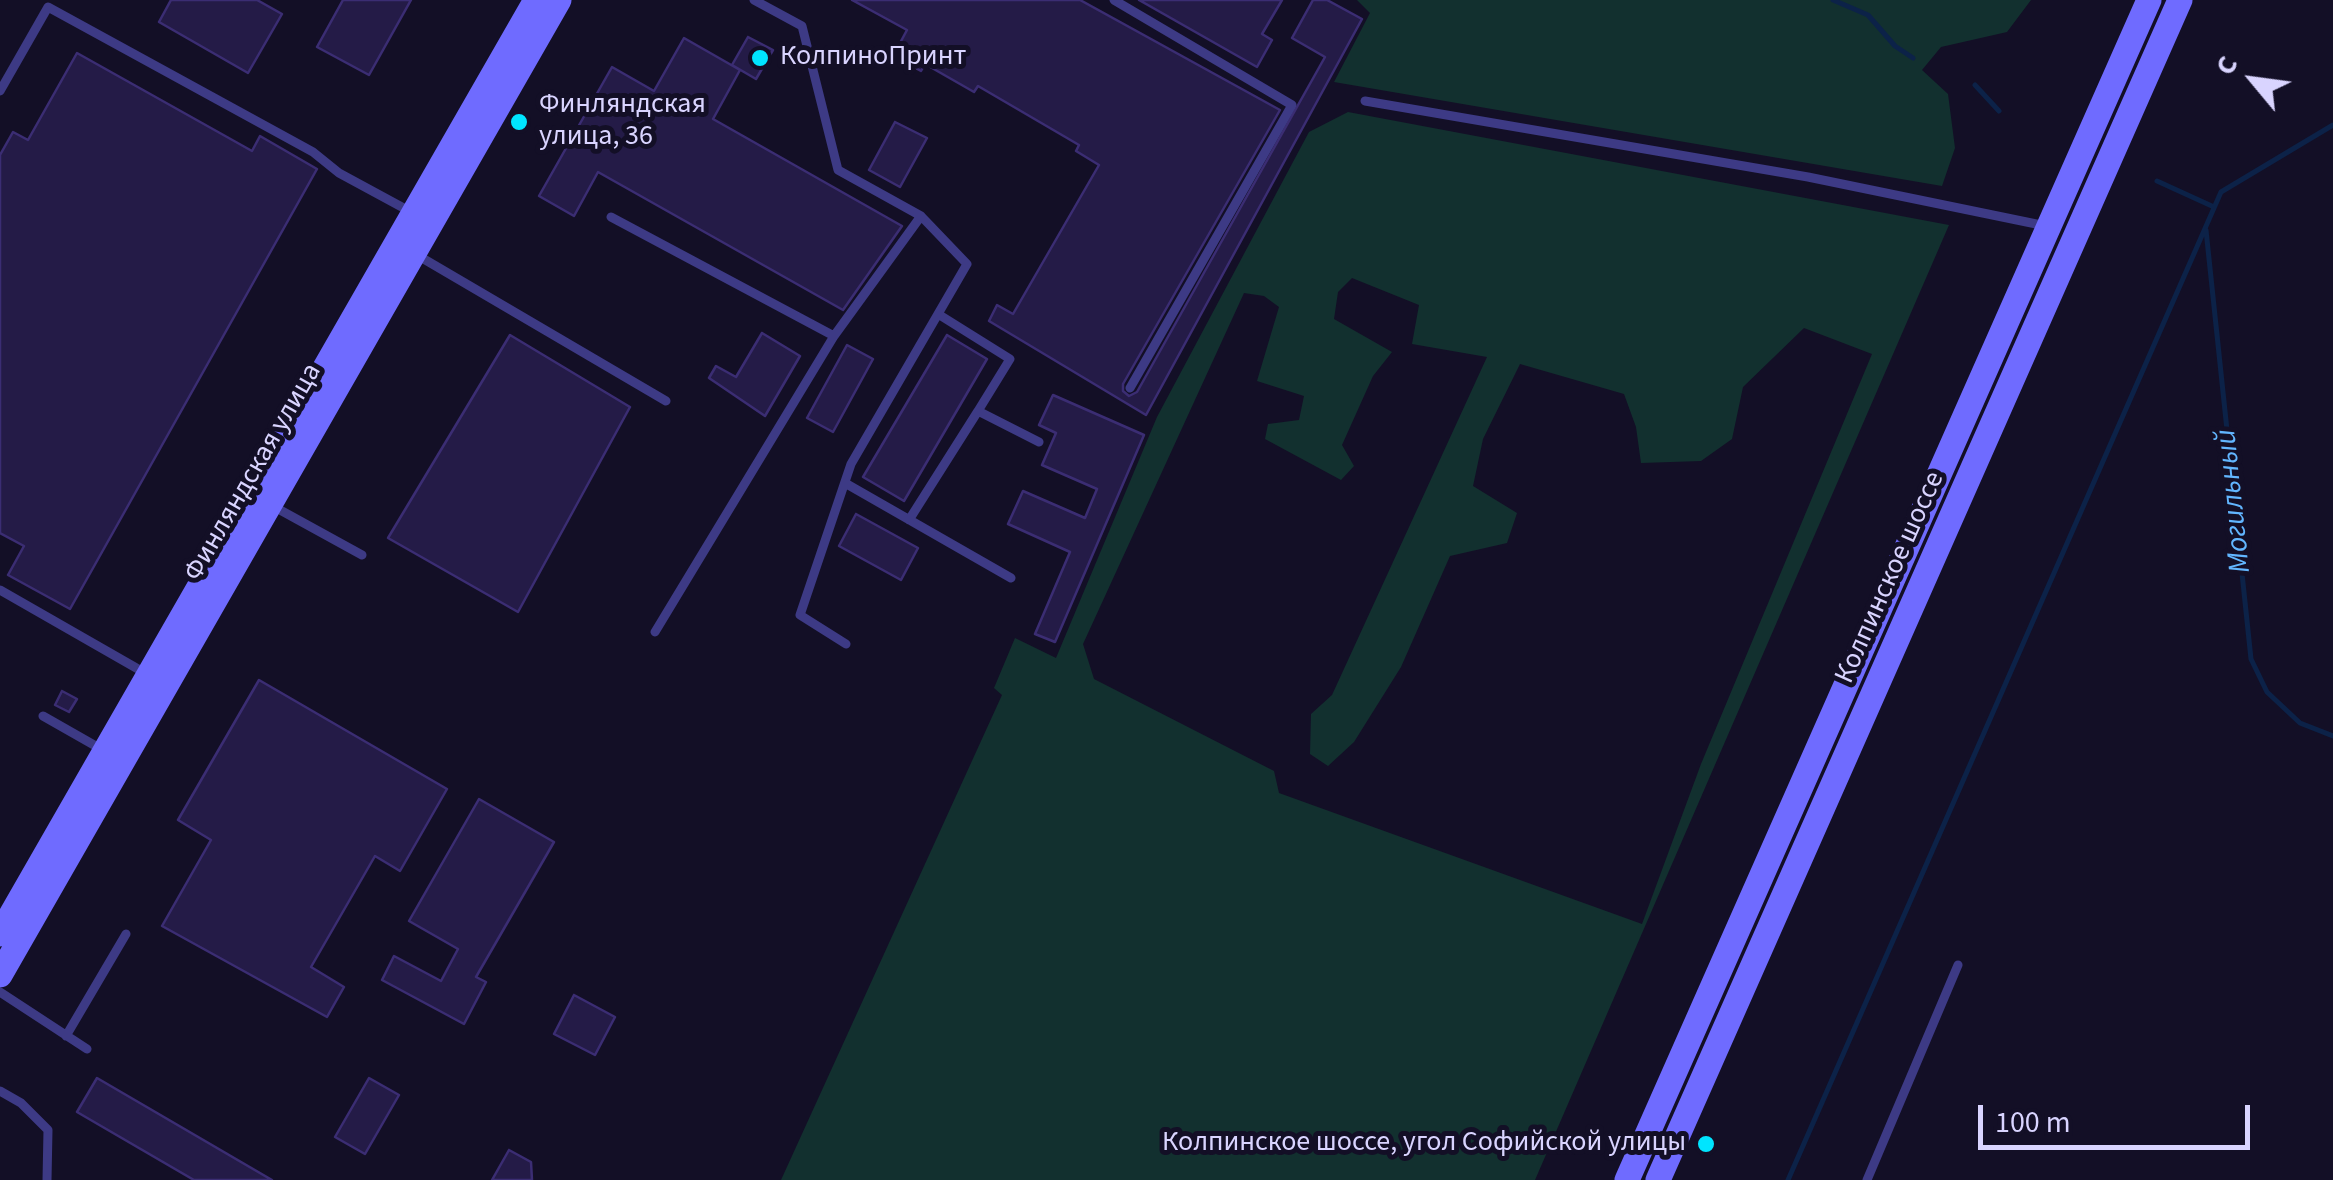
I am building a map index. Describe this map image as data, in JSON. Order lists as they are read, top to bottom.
{
  "streets": {
    "main road": ["Финляндская улица", "Колпинское шоссе"]
  },
  "water": ["Могильный"],
  "places": ["КолпиноПринт", "Финляндская улица, 36", "Колпинское шоссе, угол Софийской улицы"],
  "scale_bar": "100 m",
  "north": "top left"
}
